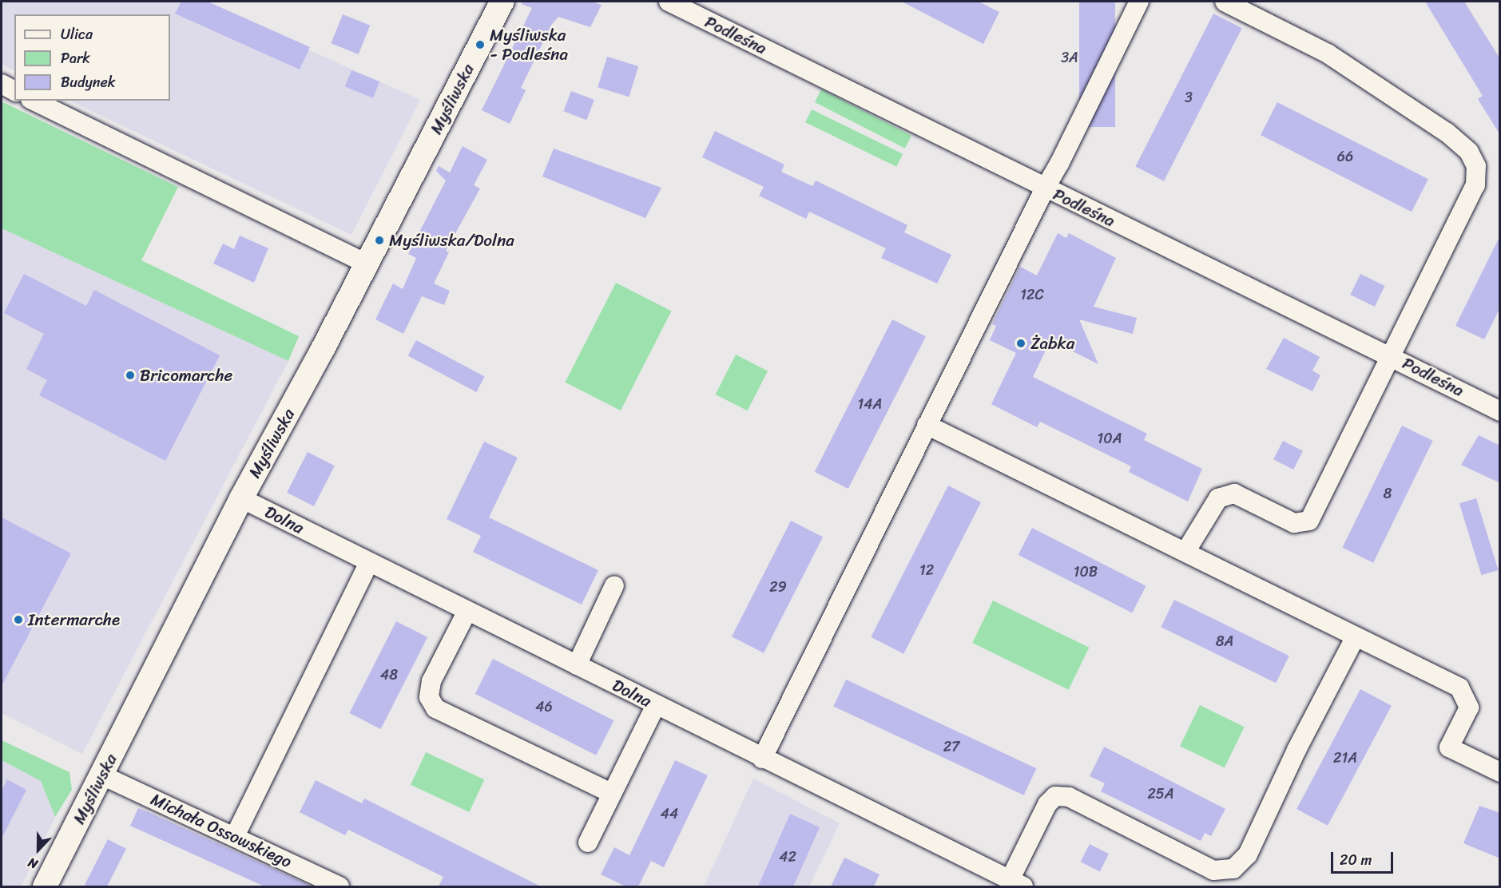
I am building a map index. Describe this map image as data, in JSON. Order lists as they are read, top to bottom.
{
  "streets": {
    "street": [
      "Podleśna",
      "Myśliwska",
      "Dolna",
      "Michała Ossowskiego"
    ]
  },
  "crossings": [
    ["Myśliwska", "Dolna"],
    ["Myśliwska", "Michała Ossowskiego"]
  ],
  "places": [
    "Myśliwska - Podleśna",
    "Myśliwska/Dolna",
    "Żabka",
    "Bricomarche",
    "Intermarche"
  ],
  "house_numbers": [
    "3A",
    "3",
    "66",
    "12C",
    "14A",
    "10A",
    "8",
    "12",
    "10B",
    "29",
    "8A",
    "48",
    "46",
    "27",
    "21A",
    "25A",
    "44",
    "42"
  ],
  "legend": ["Ulica", "Park", "Budynek"],
  "scale_bar": "20 m",
  "north": "bottom"
}
